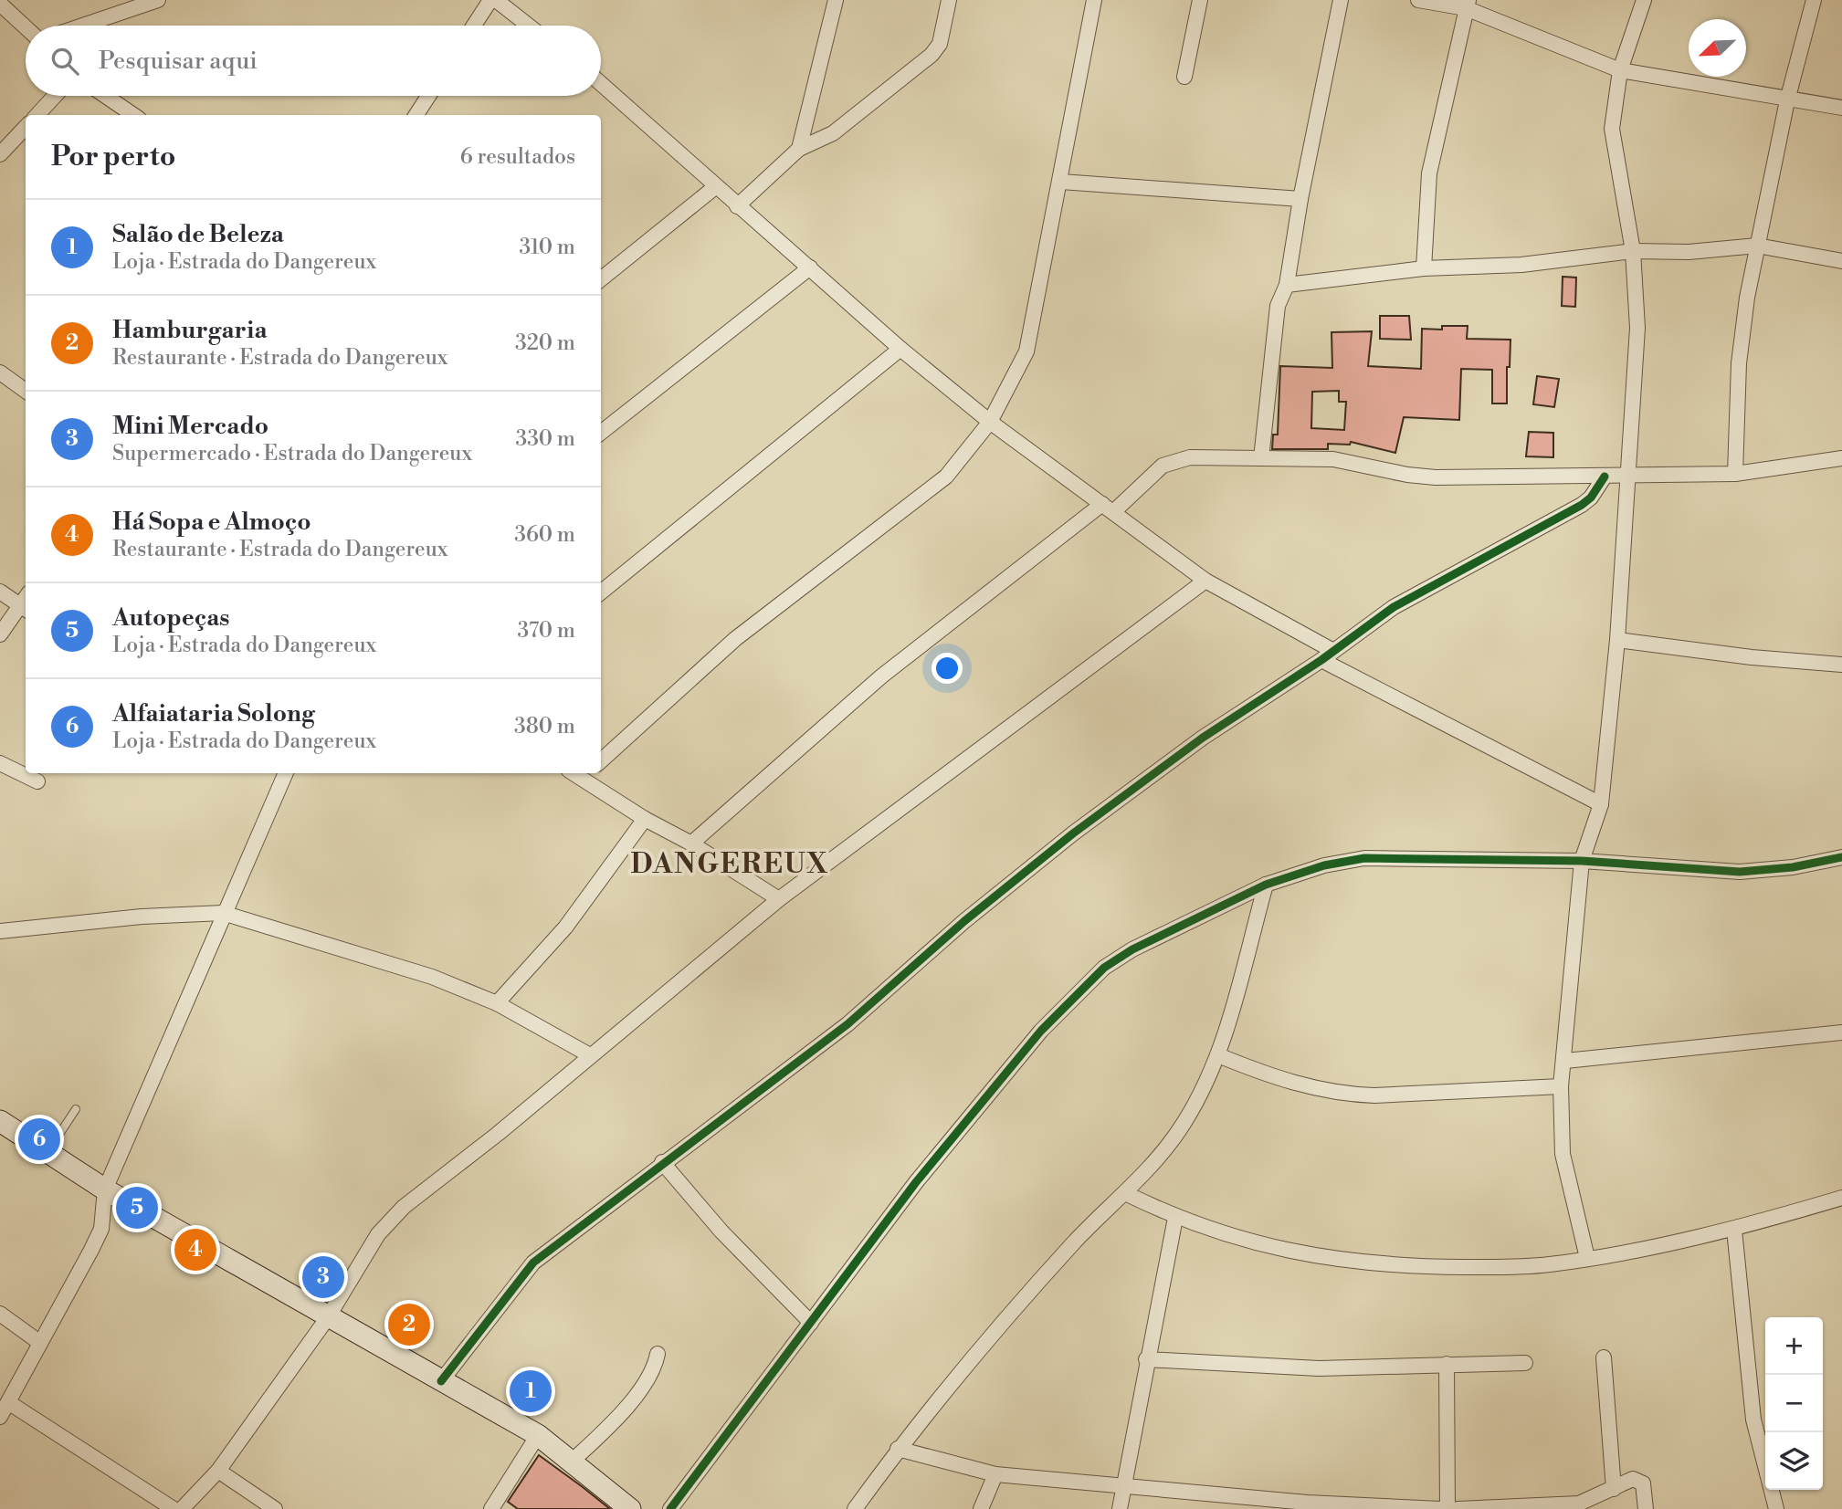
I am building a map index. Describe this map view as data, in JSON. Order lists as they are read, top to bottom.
{
  "districts": ["DANGEREUX"],
  "north": "bottom left",
  "page": {
    "search": "Pesquisar aqui",
    "heading": ["Por perto", "6 resultados"],
    "list": [
      {
        "mark": "1",
        "name": "Salão de Beleza",
        "note": "Loja · Estrada do Dangereux",
        "value": "310 m"
      },
      {
        "mark": "2",
        "name": "Hamburgaria",
        "note": "Restaurante · Estrada do Dangereux",
        "value": "320 m"
      },
      {
        "mark": "3",
        "name": "Mini Mercado",
        "note": "Supermercado · Estrada do Dangereux",
        "value": "330 m"
      },
      {
        "mark": "4",
        "name": "Há Sopa e Almoço",
        "note": "Restaurante · Estrada do Dangereux",
        "value": "360 m"
      },
      {
        "mark": "5",
        "name": "Autopeças",
        "note": "Loja · Estrada do Dangereux",
        "value": "370 m"
      },
      {
        "mark": "6",
        "name": "Alfaiataria Solong",
        "note": "Loja · Estrada do Dangereux",
        "value": "380 m"
      }
    ],
    "pins": [
      "6",
      "5",
      "4",
      "3",
      "2",
      "1"
    ],
    "map_buttons": ["+", "−"]
  }
}
